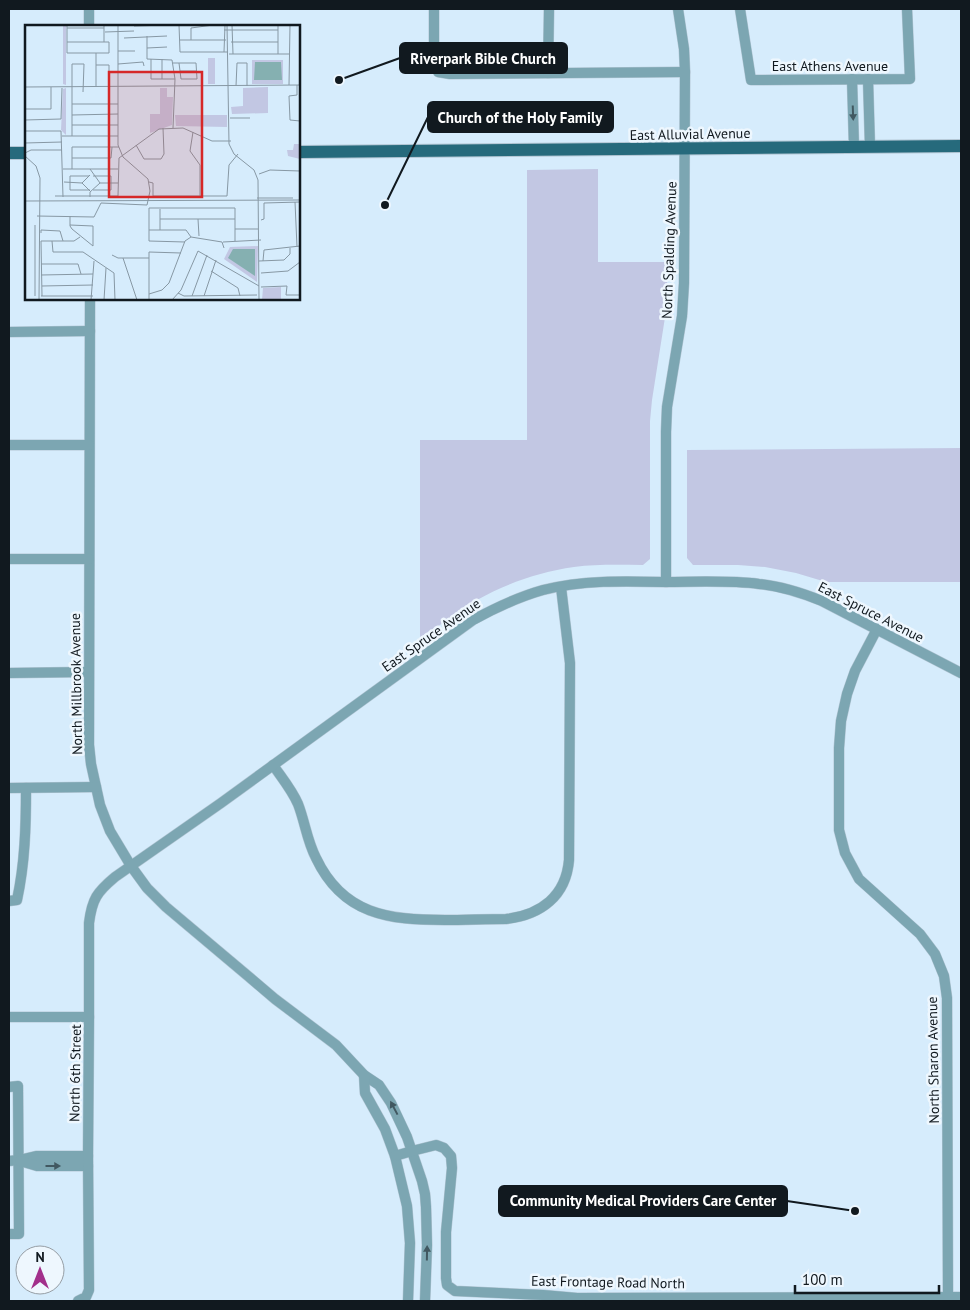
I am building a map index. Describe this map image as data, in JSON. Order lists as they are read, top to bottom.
{
  "streets": {
    "main road": ["East Alluvial Avenue"],
    "street": [
      "East Athens Avenue",
      "North Spalding Avenue",
      "East Spruce Avenue",
      "North Millbrook Avenue",
      "North Sharon Avenue",
      "North 6th Street",
      "East Frontage Road North"
    ]
  },
  "crossings": [
    ["East Alluvial Avenue", "North Spalding Avenue"],
    ["North Spalding Avenue", "East Spruce Avenue"],
    ["East Spruce Avenue", "North Millbrook Avenue"],
    ["East Spruce Avenue", "North Sharon Avenue"],
    ["East Spruce Avenue", "North 6th Street"],
    ["North Millbrook Avenue", "North 6th Street"],
    ["North Millbrook Avenue", "East Frontage Road North"],
    ["North Sharon Avenue", "East Frontage Road North"]
  ],
  "places": ["Riverpark Bible Church", "Church of the Holy Family", "Community Medical Providers Care Center"],
  "scale_bar": "100 m",
  "north": "top"
}
